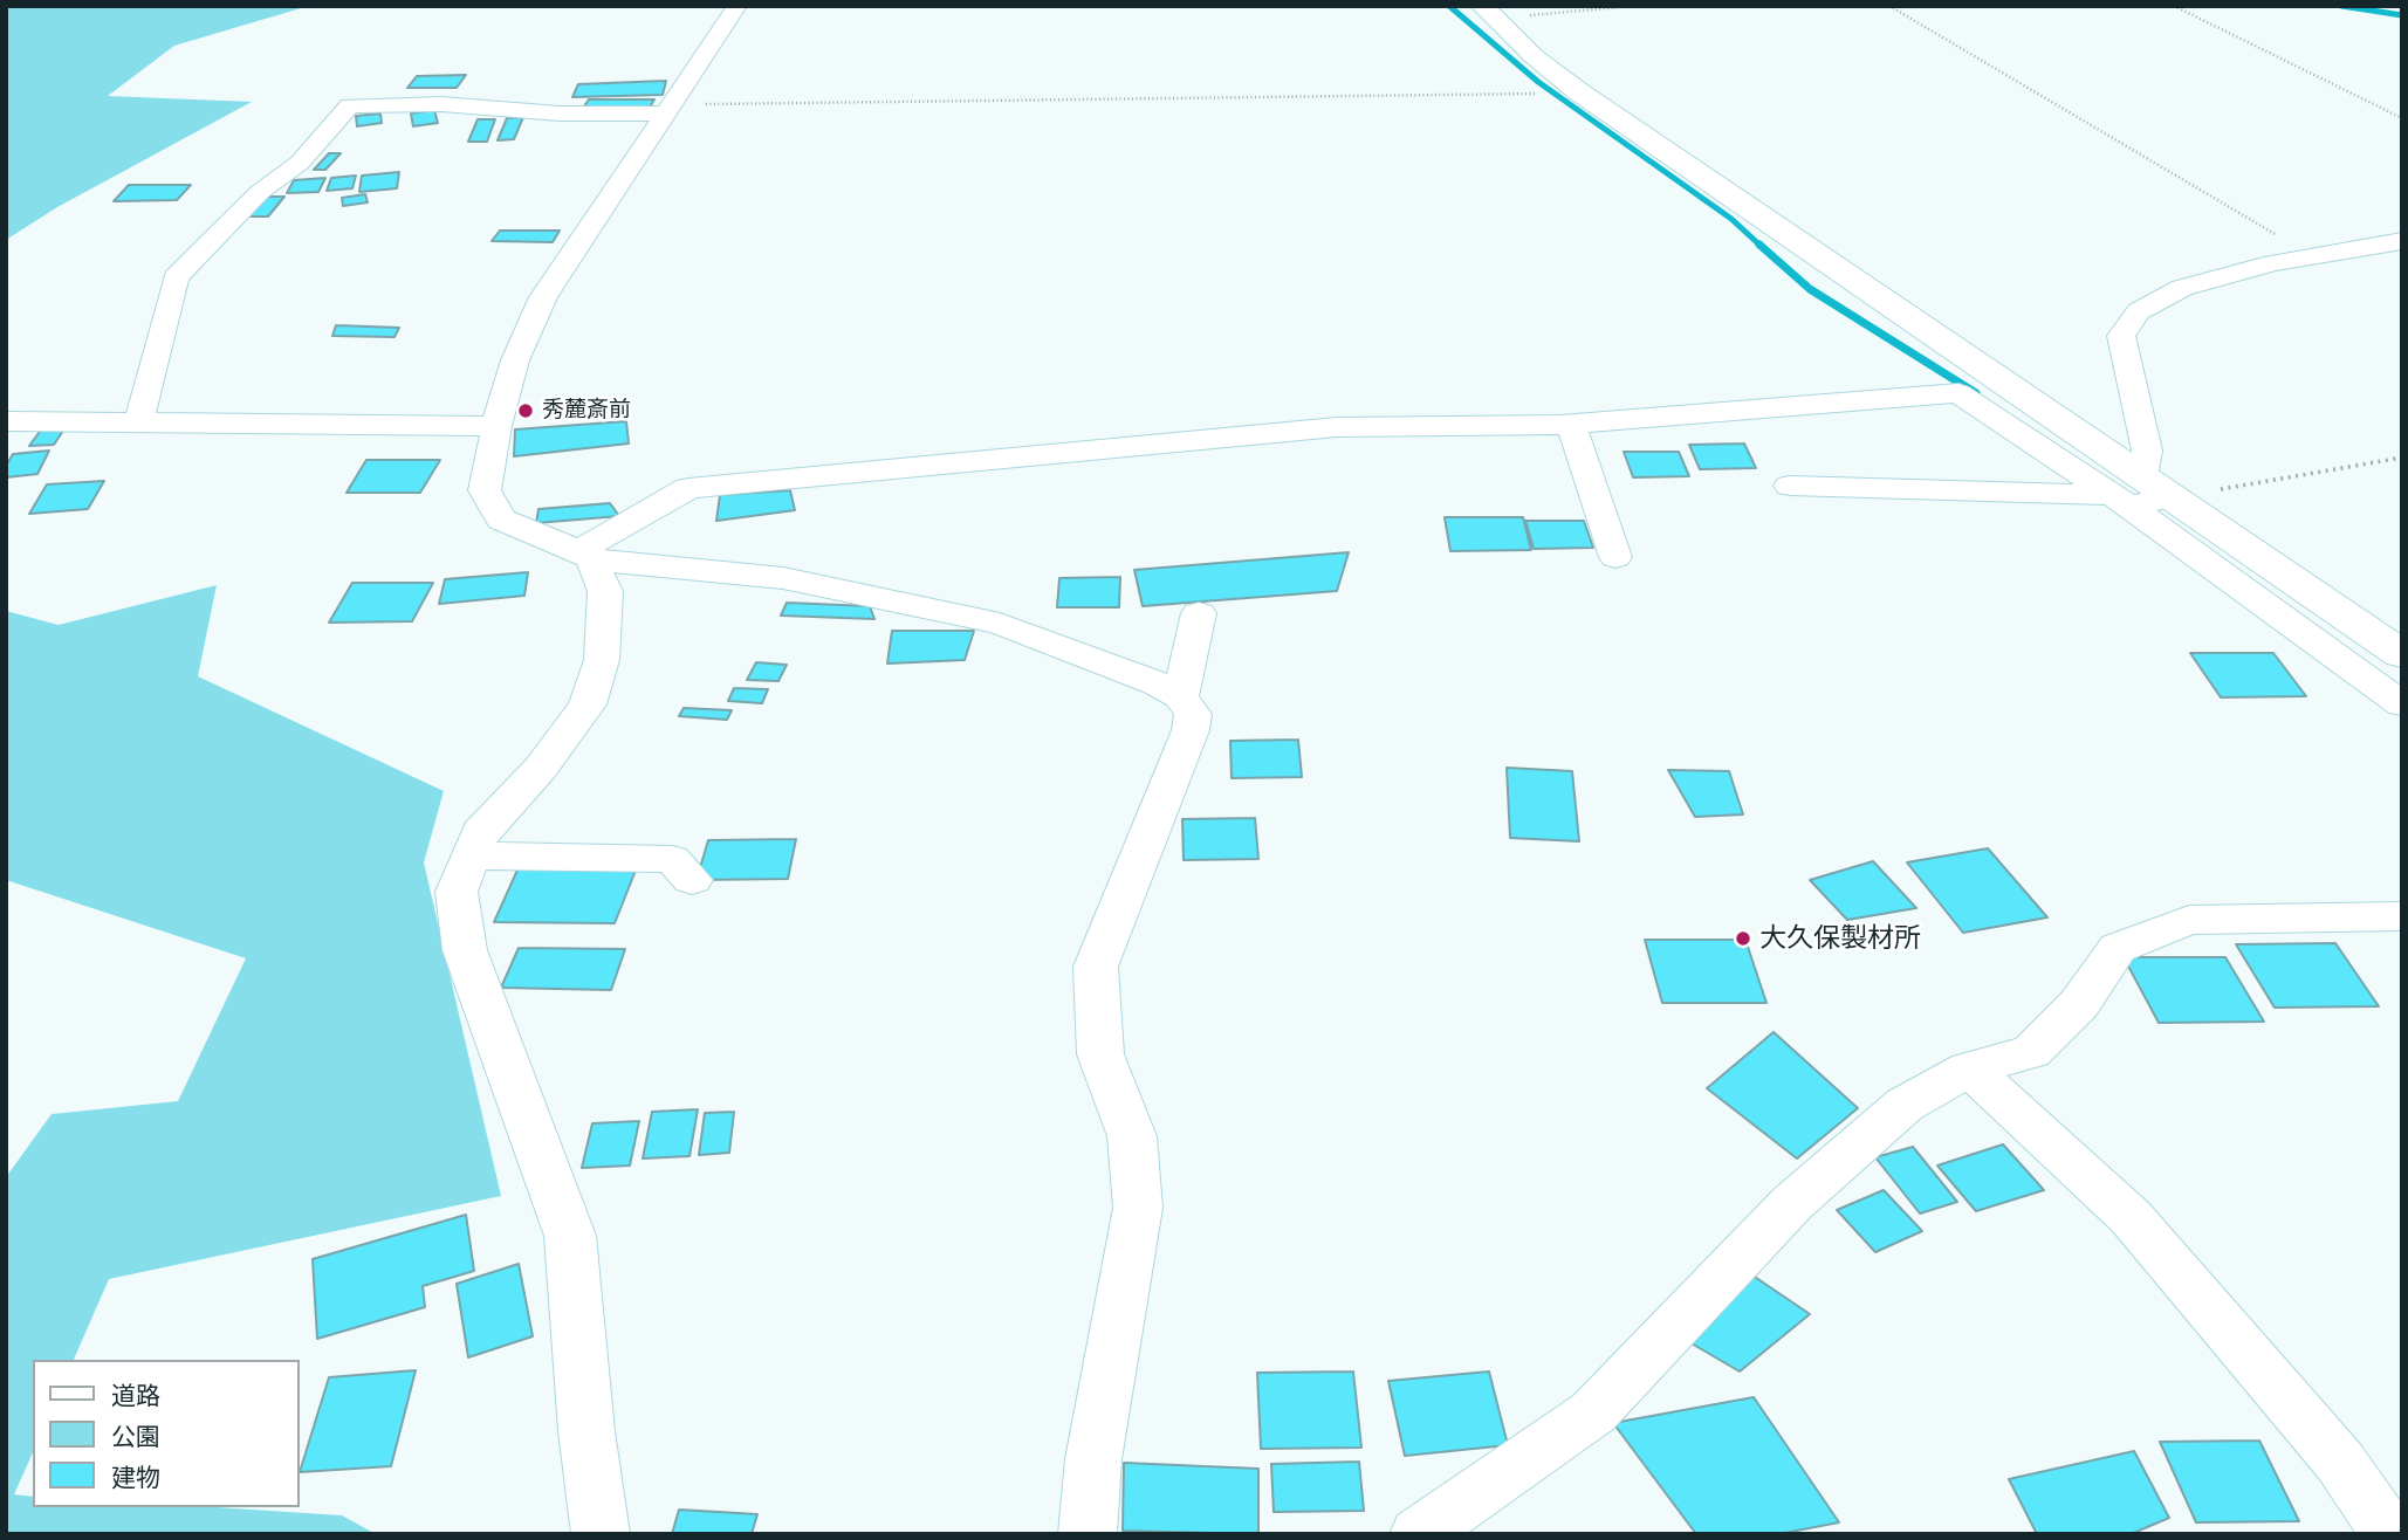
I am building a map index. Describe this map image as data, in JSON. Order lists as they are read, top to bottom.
{
  "places": ["秀麓斎前", "大久保製材所"],
  "legend": ["道路", "公園", "建物"]
}
